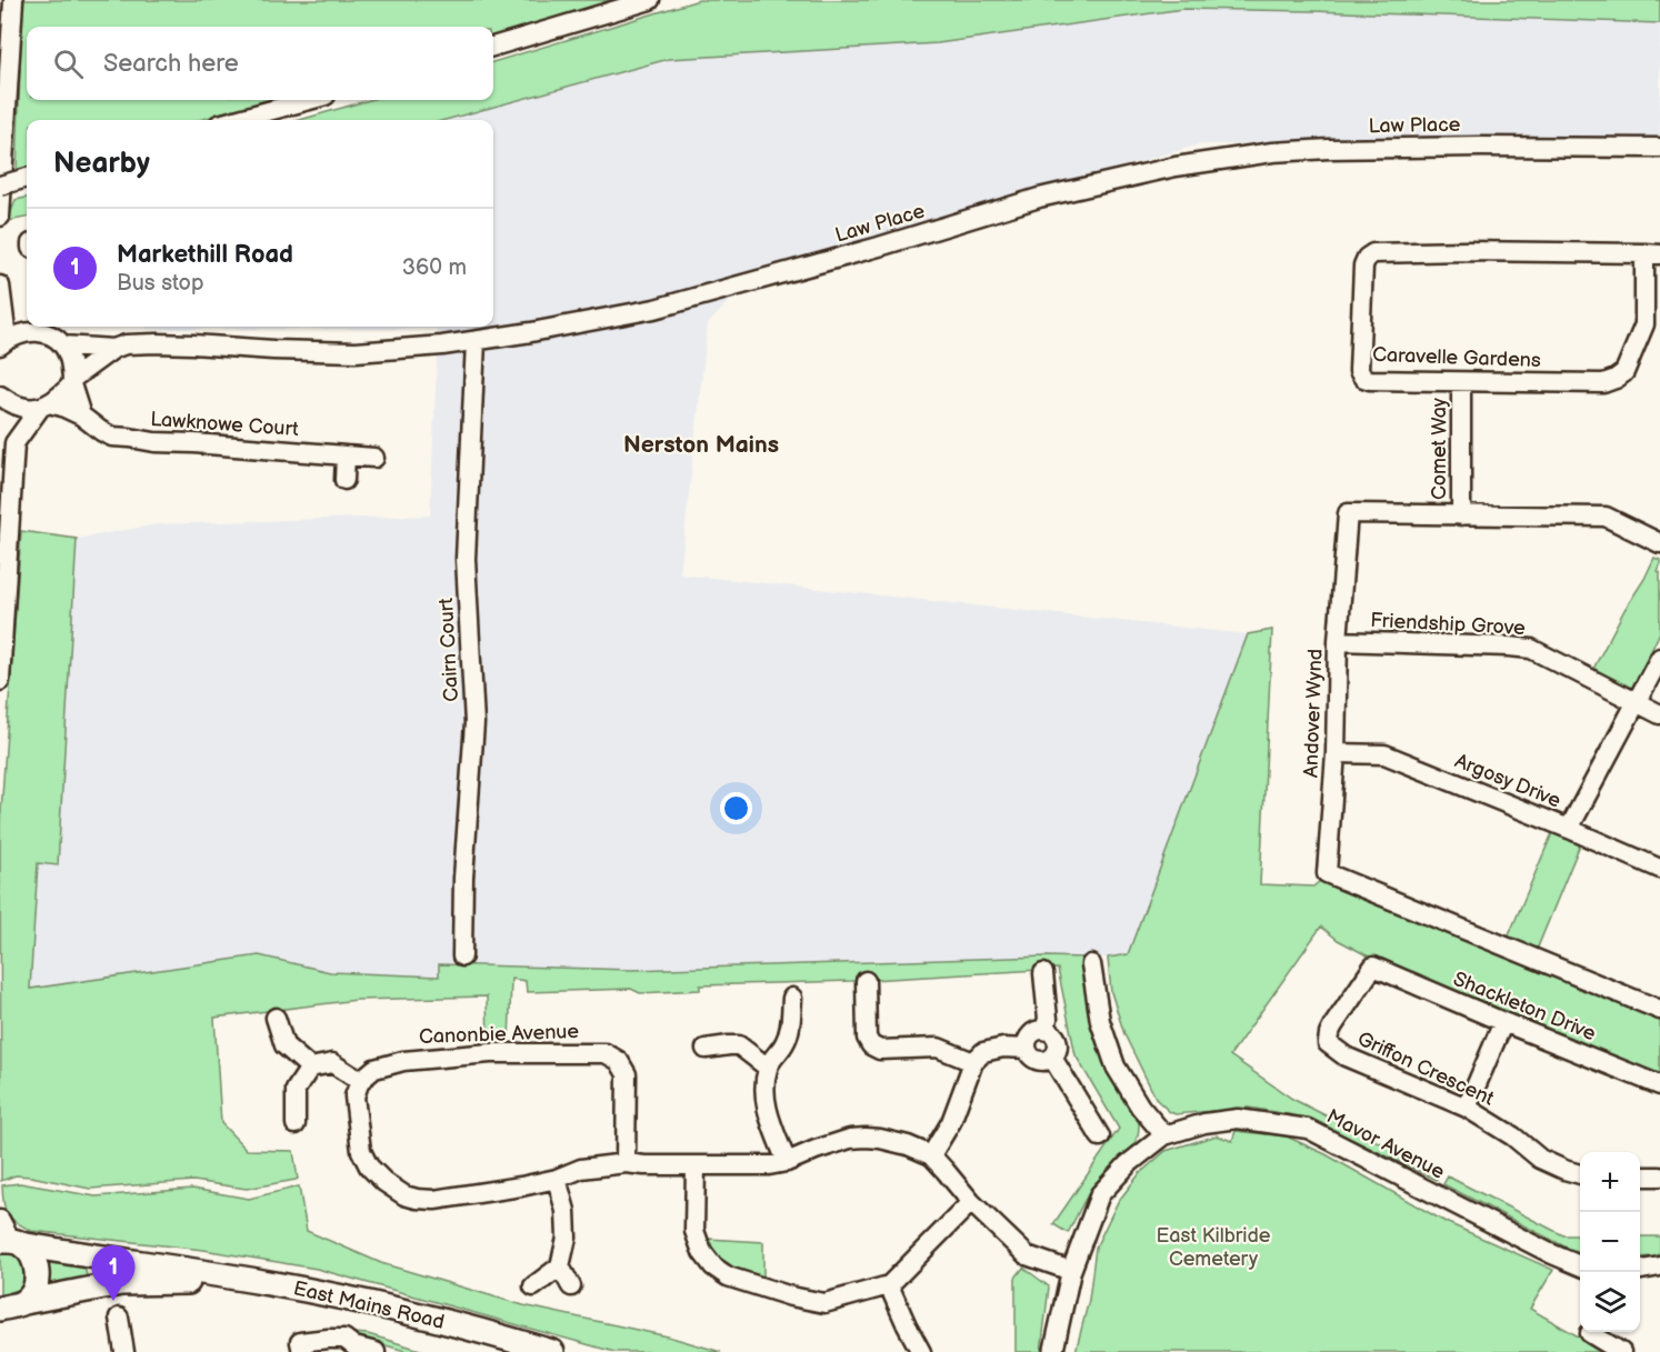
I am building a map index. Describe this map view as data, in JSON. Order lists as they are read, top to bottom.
{
  "streets": {
    "main road": ["East Mains Road"],
    "street": [
      "Law Place",
      "Caravelle Gardens",
      "Lawknowe Court",
      "Comet Way",
      "Friendship Grove",
      "Cairn Court",
      "Andover Wynd",
      "Argosy Drive",
      "Shackleton Drive",
      "Canonbie Avenue",
      "Griffon Crescent",
      "Mavor Avenue"
    ]
  },
  "crossings": [
    ["Law Place", "Lawknowe Court"],
    ["Law Place", "Cairn Court"],
    ["Caravelle Gardens", "Comet Way"],
    ["Comet Way", "Andover Wynd"],
    ["Friendship Grove", "Andover Wynd"],
    ["Andover Wynd", "Argosy Drive"],
    ["Shackleton Drive", "Griffon Crescent"]
  ],
  "districts": ["Nerston Mains"],
  "parks": ["East Kilbride Cemetery"],
  "page": {
    "search": "Search here",
    "heading": "Nearby",
    "list": [
      {
        "mark": "1",
        "name": "Markethill Road",
        "note": "Bus stop",
        "value": "360 m"
      }
    ],
    "map_buttons": ["+", "−"],
    "pins": "1"
  }
}
